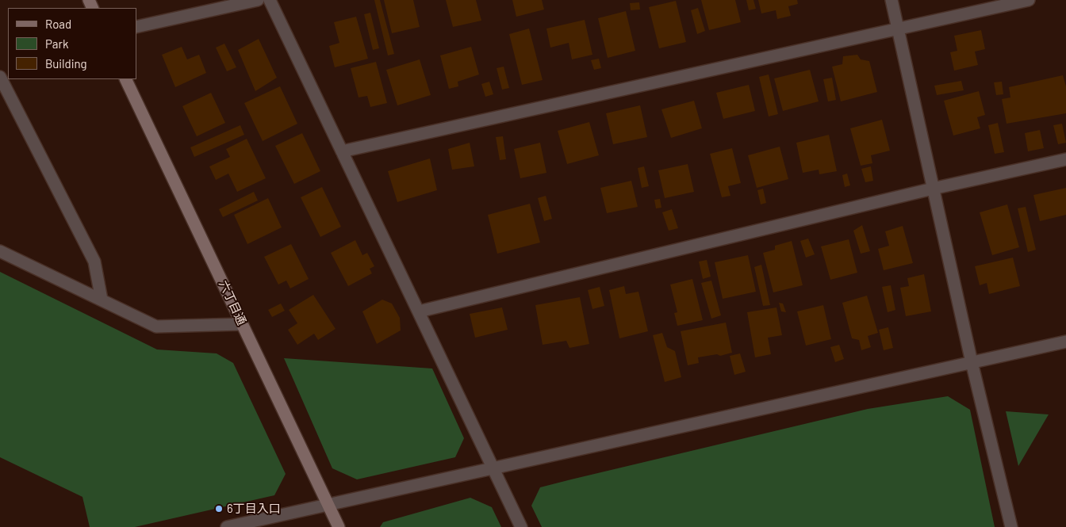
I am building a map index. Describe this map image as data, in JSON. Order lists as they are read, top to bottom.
{
  "streets": {
    "street": ["六丁目通"]
  },
  "places": ["6丁目入口"],
  "legend": ["Road", "Park", "Building"]
}
